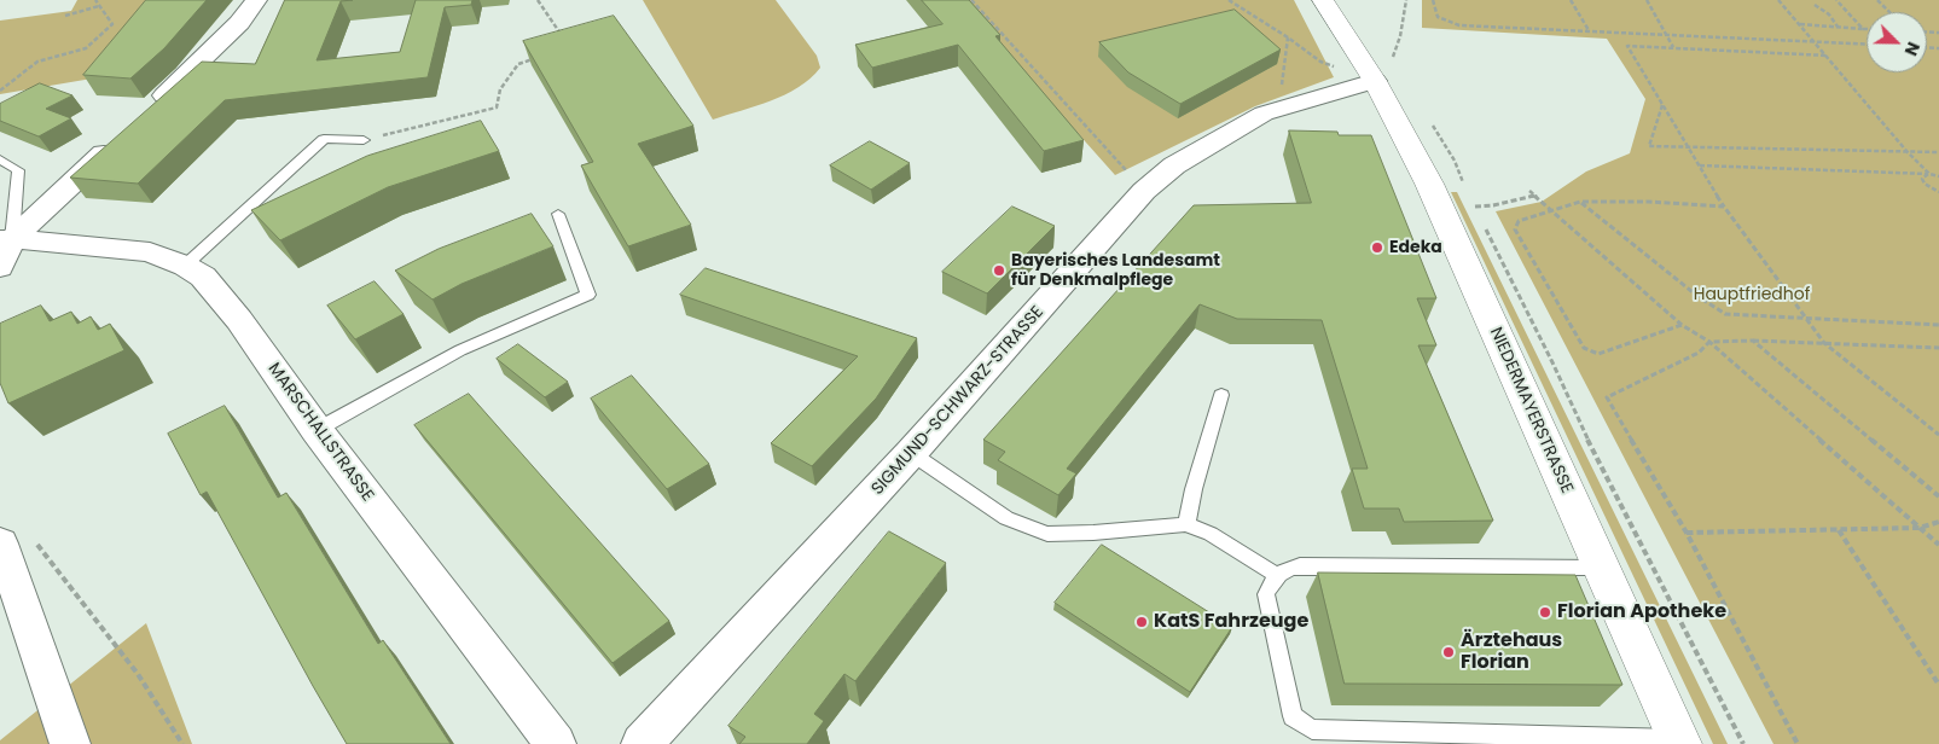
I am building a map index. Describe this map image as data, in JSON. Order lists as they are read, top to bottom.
{
  "streets": {
    "main road": ["NIEDERMAYERSTRASSE"],
    "street": ["SIGMUND-SCHWARZ-STRASSE", "MARSCHALLSTRASSE"]
  },
  "crossings": [
    ["SIGMUND-SCHWARZ-STRASSE", "NIEDERMAYERSTRASSE"]
  ],
  "parks": ["Hauptfriedhof"],
  "places": [
    "Edeka",
    "Bayerisches Landesamt für Denkmalpflege",
    "Florian Apotheke",
    "KatS Fahrzeuge",
    "Ärztehaus Florian"
  ],
  "north": "bottom right"
}
